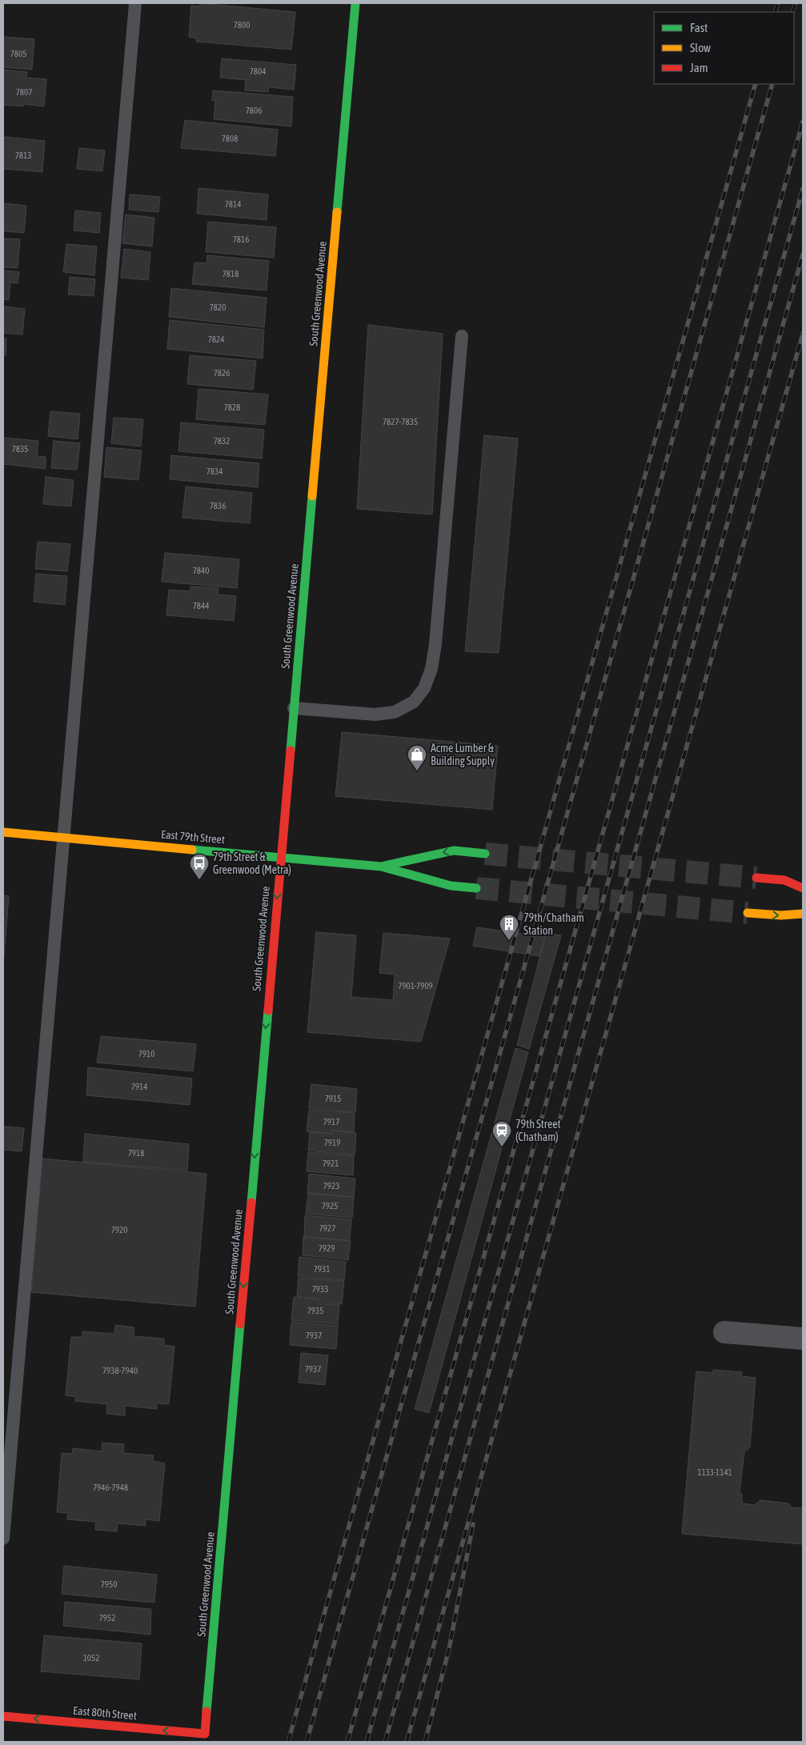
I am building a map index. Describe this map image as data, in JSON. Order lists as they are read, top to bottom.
{
  "streets": {
    "street": ["South Greenwood Avenue", "East 79th Street", "East 80th Street"]
  },
  "crossings": [
    ["South Greenwood Avenue", "East 79th Street"],
    ["South Greenwood Avenue", "East 80th Street"]
  ],
  "one_way": ["South Greenwood Avenue", "East 80th Street"],
  "places": {
    "shop": ["Acme Lumber & Building Supply"],
    "bus stop": ["79th Street & Greenwood (Metra)"],
    "building": ["79th/Chatham Station"],
    "station": ["79th Street (Chatham)"]
  },
  "house_numbers": [
    "7800",
    "7805",
    "7804",
    "7807",
    "7806",
    "7808",
    "7813",
    "7814",
    "7816",
    "7818",
    "7820",
    "7824",
    "7826",
    "7828",
    "7827-7835",
    "7832",
    "7835",
    "7834",
    "7836",
    "7840",
    "7844",
    "7901-7909",
    "7910",
    "7914",
    "7915",
    "7917",
    "7919",
    "7918",
    "7921",
    "7923",
    "7925",
    "7927",
    "7920",
    "7929",
    "7931",
    "7933",
    "7935",
    "7937",
    "7937",
    "7938-7940",
    "1133-1141",
    "7946-7948",
    "7950",
    "7952",
    "1052"
  ],
  "legend": ["Fast", "Slow", "Jam"]
}
